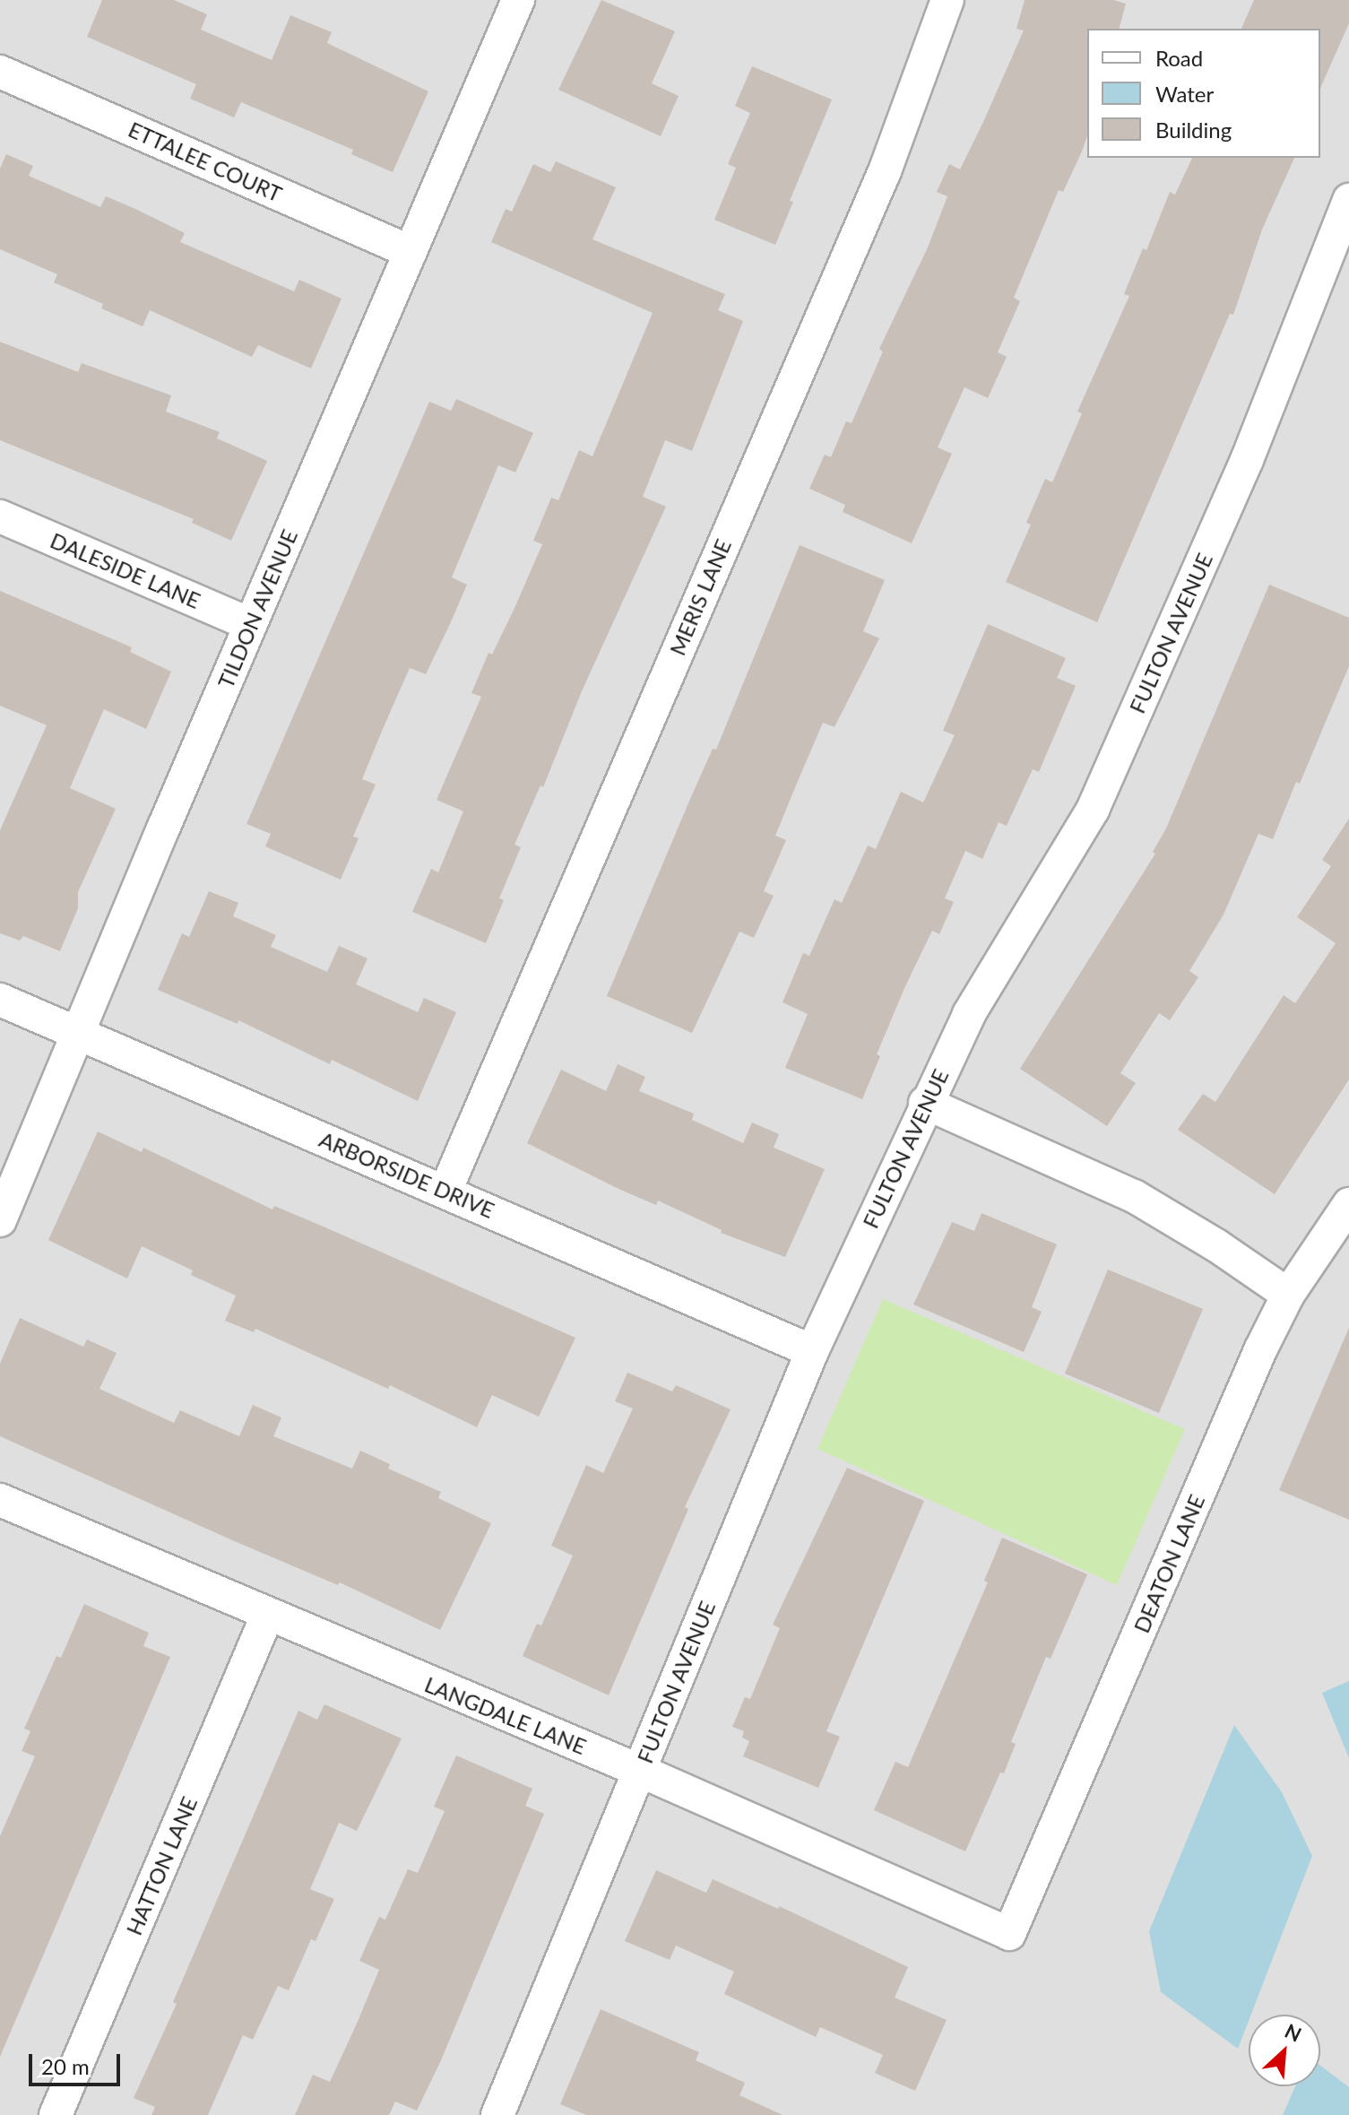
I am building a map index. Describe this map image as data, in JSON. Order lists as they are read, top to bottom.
{
  "streets": {
    "street": [
      "ETTALEE COURT",
      "DALESIDE LANE",
      "MERIS LANE",
      "TILDON AVENUE",
      "FULTON AVENUE",
      "ARBORSIDE DRIVE",
      "DEATON LANE",
      "LANGDALE LANE",
      "HATTON LANE"
    ]
  },
  "crossings": [
    ["ETTALEE COURT", "TILDON AVENUE"],
    ["DALESIDE LANE", "TILDON AVENUE"],
    ["MERIS LANE", "ARBORSIDE DRIVE"],
    ["TILDON AVENUE", "ARBORSIDE DRIVE"],
    ["FULTON AVENUE", "ARBORSIDE DRIVE"],
    ["FULTON AVENUE", "LANGDALE LANE"],
    ["DEATON LANE", "LANGDALE LANE"],
    ["LANGDALE LANE", "HATTON LANE"]
  ],
  "legend": ["Road", "Water", "Building"],
  "scale_bar": "20 m",
  "north": "top right"
}
